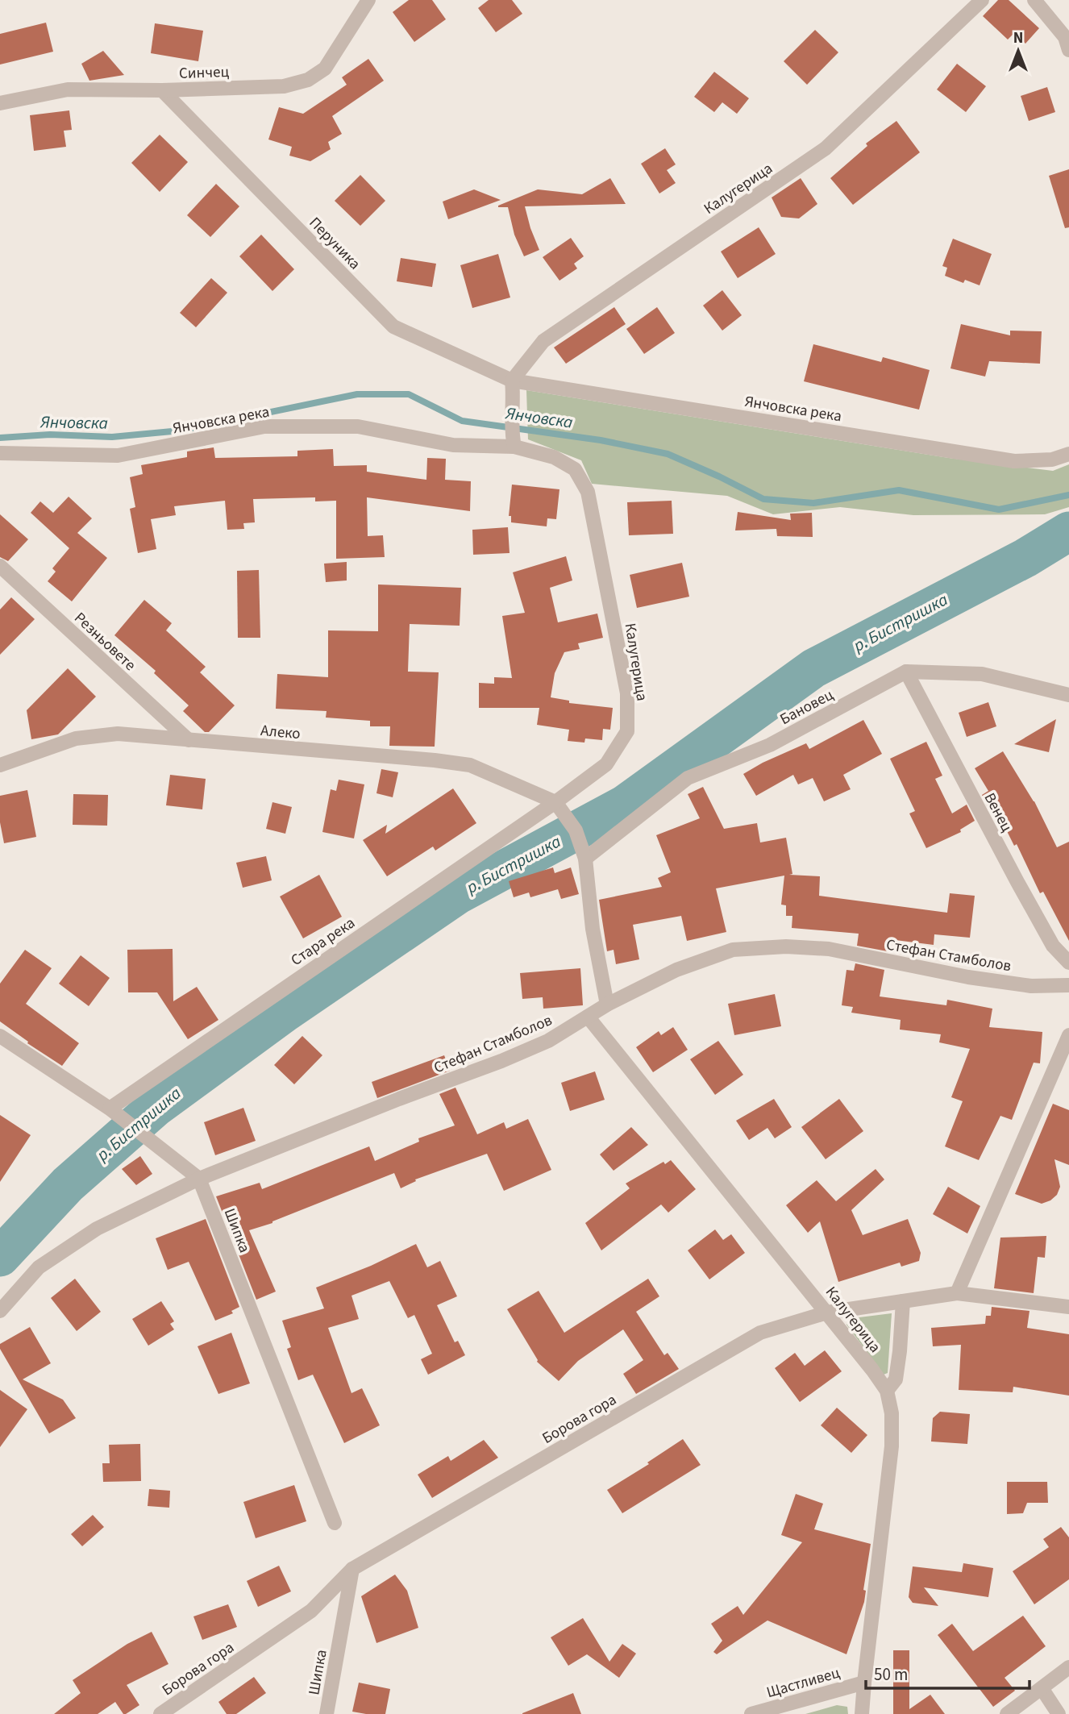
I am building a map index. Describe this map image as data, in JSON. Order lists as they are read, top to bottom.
{
  "streets": {
    "street": [
      "Синчец",
      "Калугерица",
      "Перуника",
      "Янчовска река",
      "Резньовете",
      "Бановец",
      "Алеко",
      "Венец",
      "Стара река",
      "Стефан Стамболов",
      "Шипка",
      "Борова гора",
      "Щастливец"
    ]
  },
  "crossings": [
    ["Синчец", "Перуника"],
    ["Калугерица", "Перуника"],
    ["Калугерица", "Янчовска река"],
    ["Калугерица", "Алеко"],
    ["Калугерица", "Стара река"],
    ["Калугерица", "Стефан Стамболов"],
    ["Калугерица", "Борова гора"],
    ["Калугерица", "Щастливец"],
    ["Перуника", "Янчовска река"],
    ["Резньовете", "Алеко"],
    ["Бановец", "Венец"],
    ["Алеко", "Стара река"],
    ["Стефан Стамболов", "Шипка"],
    ["Шипка", "Борова гора"]
  ],
  "water": ["Янчовска", "р. Бистришка"],
  "scale_bar": "50 m",
  "north": "top"
}
